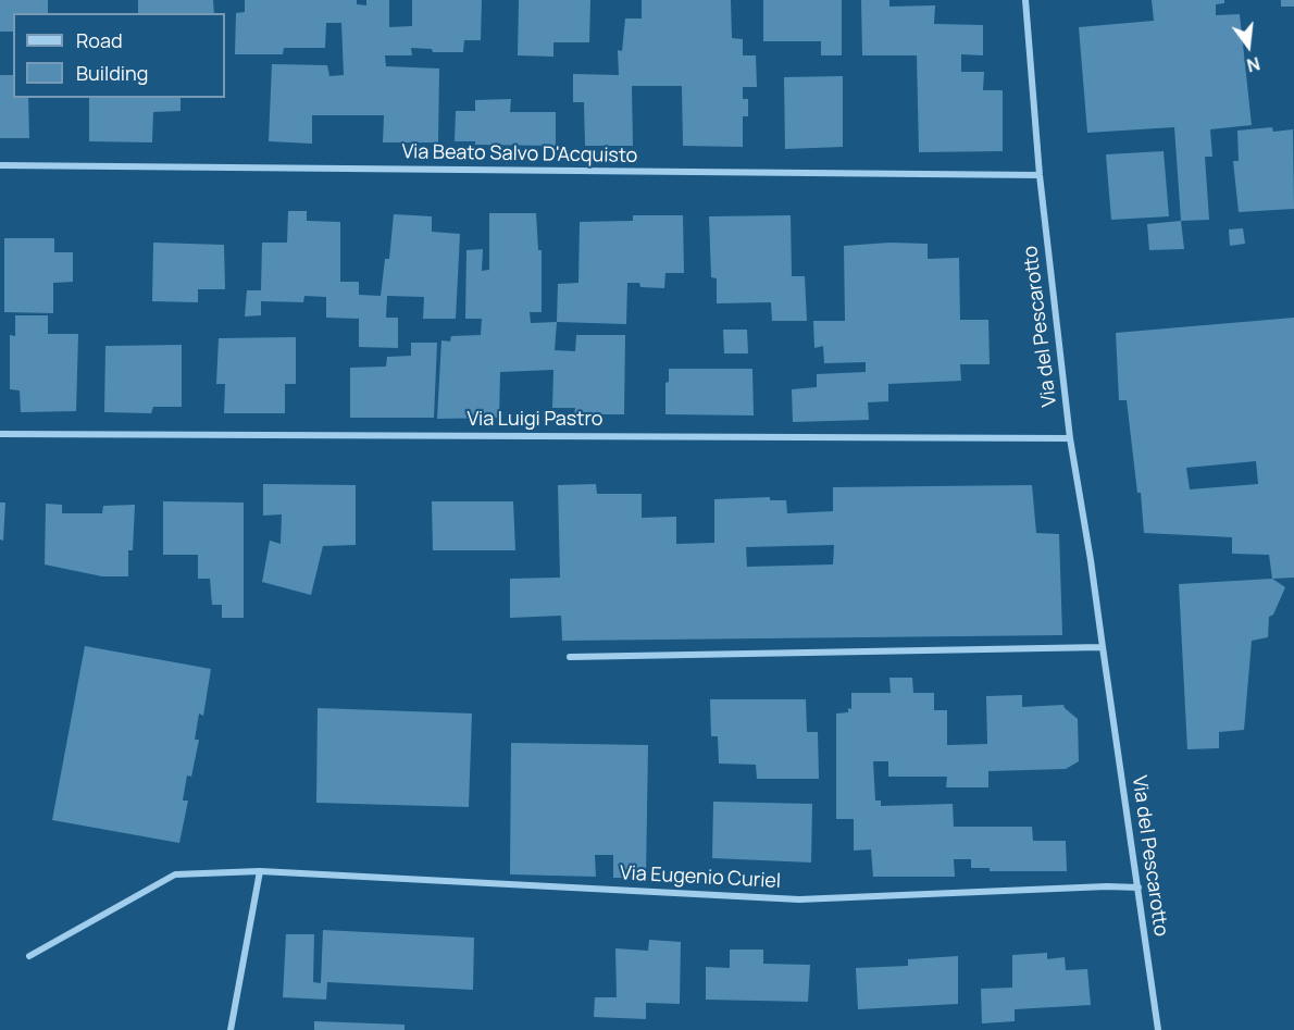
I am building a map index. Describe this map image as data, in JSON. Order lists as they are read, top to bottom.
{
  "streets": {
    "street": [
      "Via Beato Salvo D'Acquisto",
      "Via del Pescarotto",
      "Via Luigi Pastro",
      "Via Eugenio Curiel"
    ]
  },
  "crossings": [
    ["Via Beato Salvo D'Acquisto", "Via del Pescarotto"],
    ["Via del Pescarotto", "Via Luigi Pastro"],
    ["Via del Pescarotto", "Via Eugenio Curiel"]
  ],
  "legend": ["Road", "Building"],
  "north": "bottom"
}
